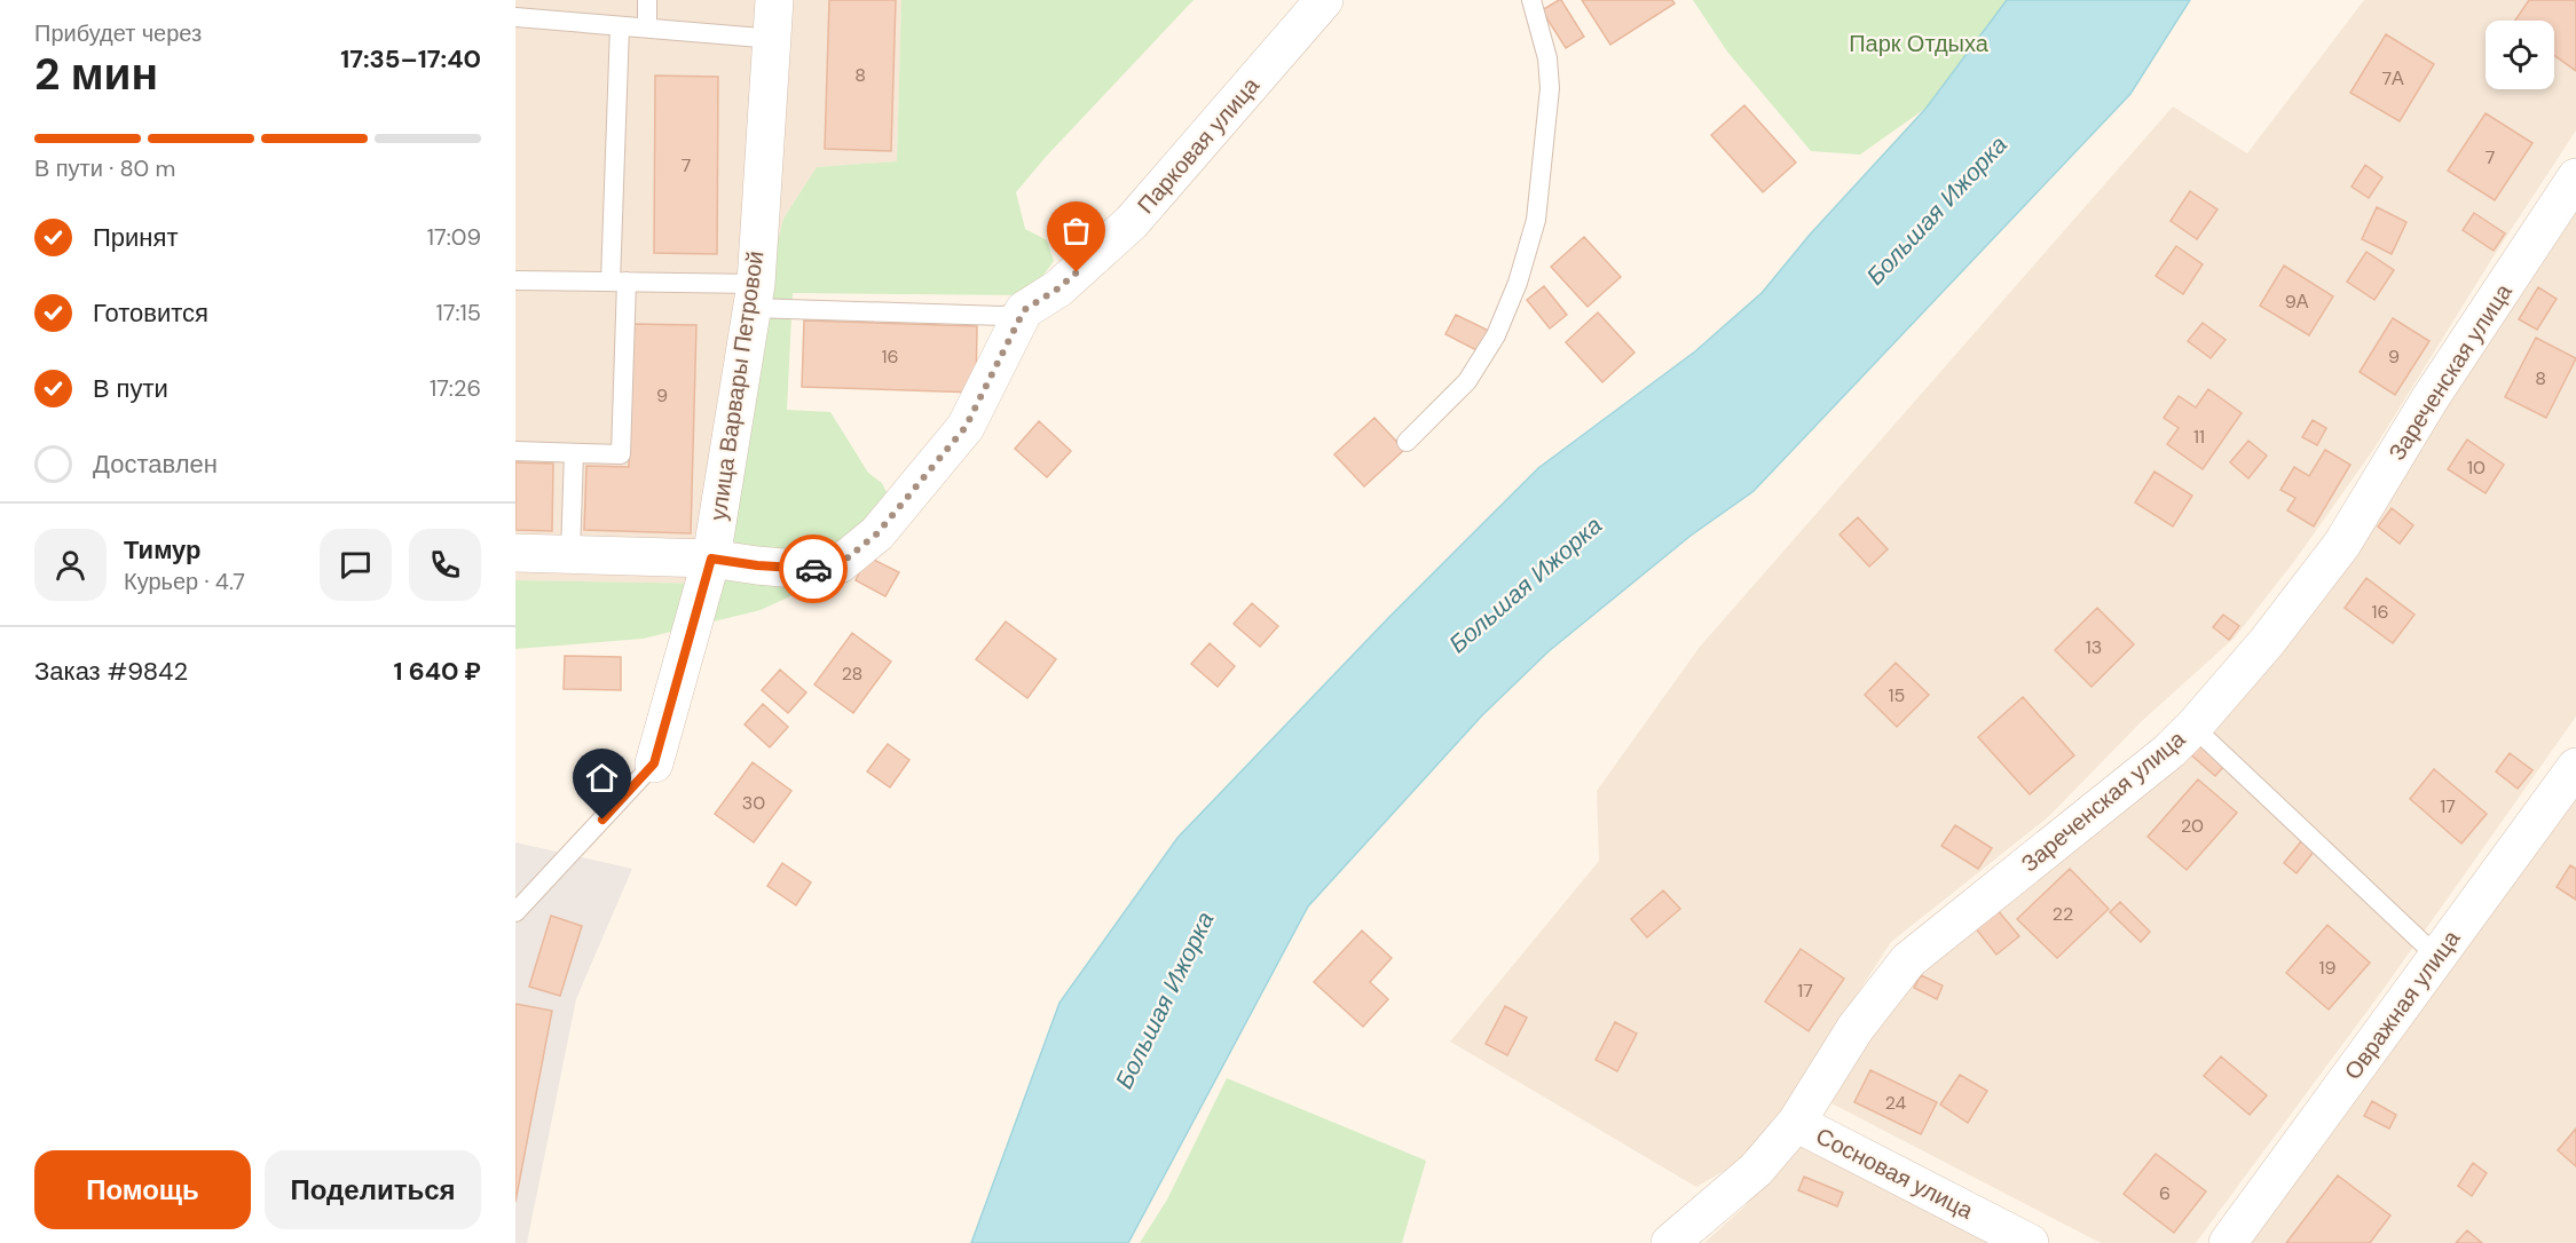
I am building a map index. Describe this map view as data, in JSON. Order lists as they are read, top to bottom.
{
  "streets": {
    "street": [
      "Парковая улица",
      "Зареченская улица",
      "улица Варвары Петровой",
      "Овражная улица",
      "Сосновая улица"
    ]
  },
  "crossings": [
    ["Зареченская улица", "Сосновая улица"]
  ],
  "water": ["Большая Ижорка"],
  "parks": ["Парк Отдыха"],
  "house_numbers": [
    "8",
    "7А",
    "7",
    "7",
    "9А",
    "16",
    "9",
    "8",
    "9",
    "11",
    "10",
    "16",
    "13",
    "28",
    "15",
    "30",
    "17",
    "20",
    "22",
    "19",
    "17",
    "24",
    "6"
  ],
  "page": {
    "heading": ["2 мин", "Прибудет через", "17:35–17:40"],
    "panel": [
      "Тимур",
      "Курьер · 4.7",
      "Заказ #9842",
      "1 640 ₽"
    ],
    "bar": "В пути · 80 m",
    "list": [
      ["Принят", "17:09"],
      ["Готовится", "17:15"],
      ["В пути", "17:26"],
      "Доставлен"
    ],
    "buttons": ["Помощь", "Поделиться"]
  }
}
